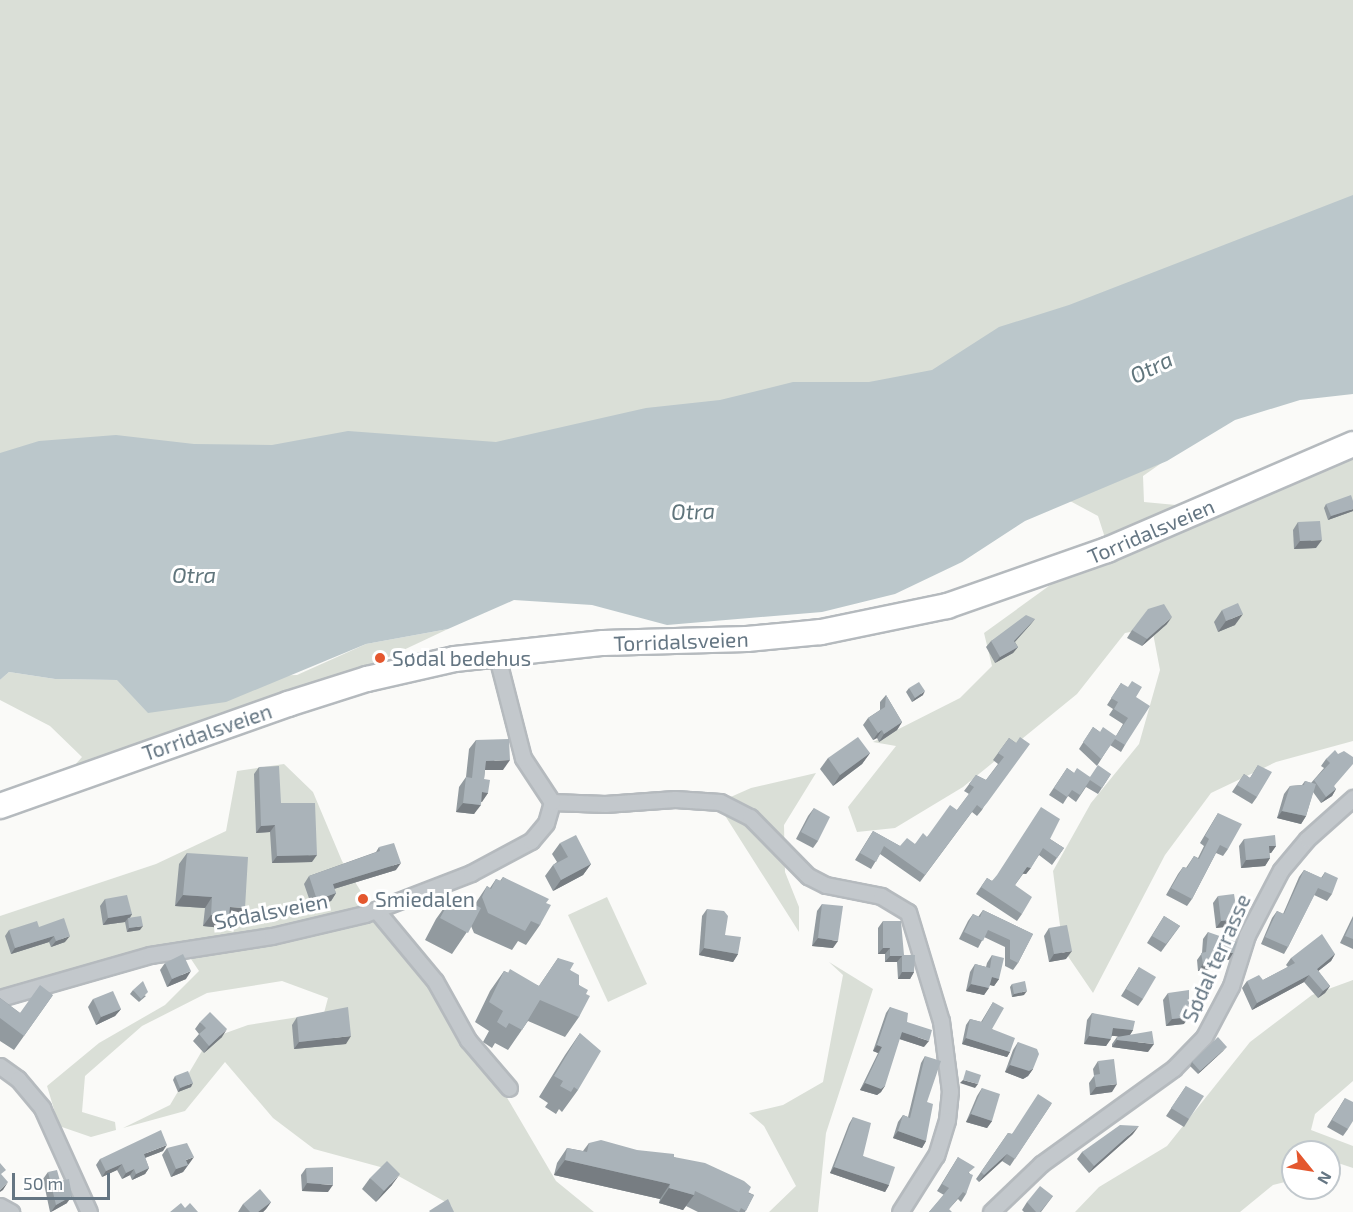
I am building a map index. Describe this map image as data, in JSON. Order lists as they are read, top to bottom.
{
  "streets": {
    "main road": ["Torridalsveien"],
    "street": ["Sødalsveien", "Sødal terrasse"]
  },
  "water": ["Otra"],
  "places": ["Sødal bedehus", "Smiedalen"],
  "scale_bar": "50 m",
  "north": "bottom right"
}
